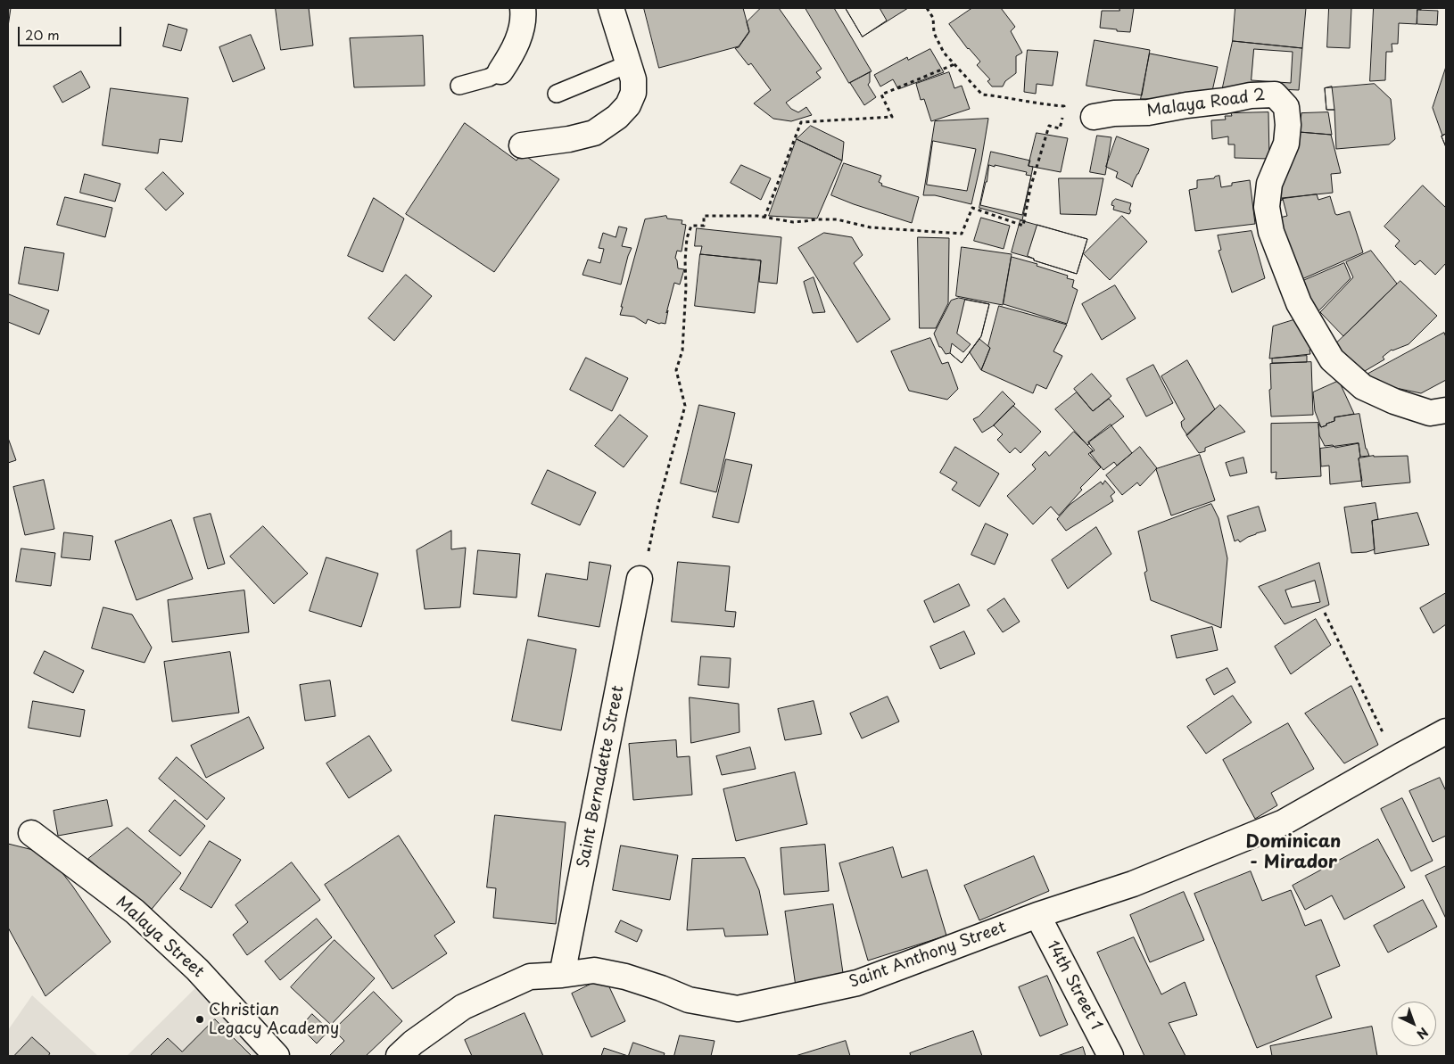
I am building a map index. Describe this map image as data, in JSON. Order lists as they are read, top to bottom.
{
  "streets": {
    "street": [
      "Malaya Road 2",
      "Saint Bernadette Street",
      "Malaya Street",
      "Saint Anthony Street",
      "14th Street 1"
    ]
  },
  "crossings": [
    ["Saint Bernadette Street", "Saint Anthony Street"],
    ["Saint Anthony Street", "14th Street 1"]
  ],
  "districts": ["Dominican - Mirador"],
  "places": ["Christian Legacy Academy"],
  "scale_bar": "20 m",
  "north": "bottom right"
}
